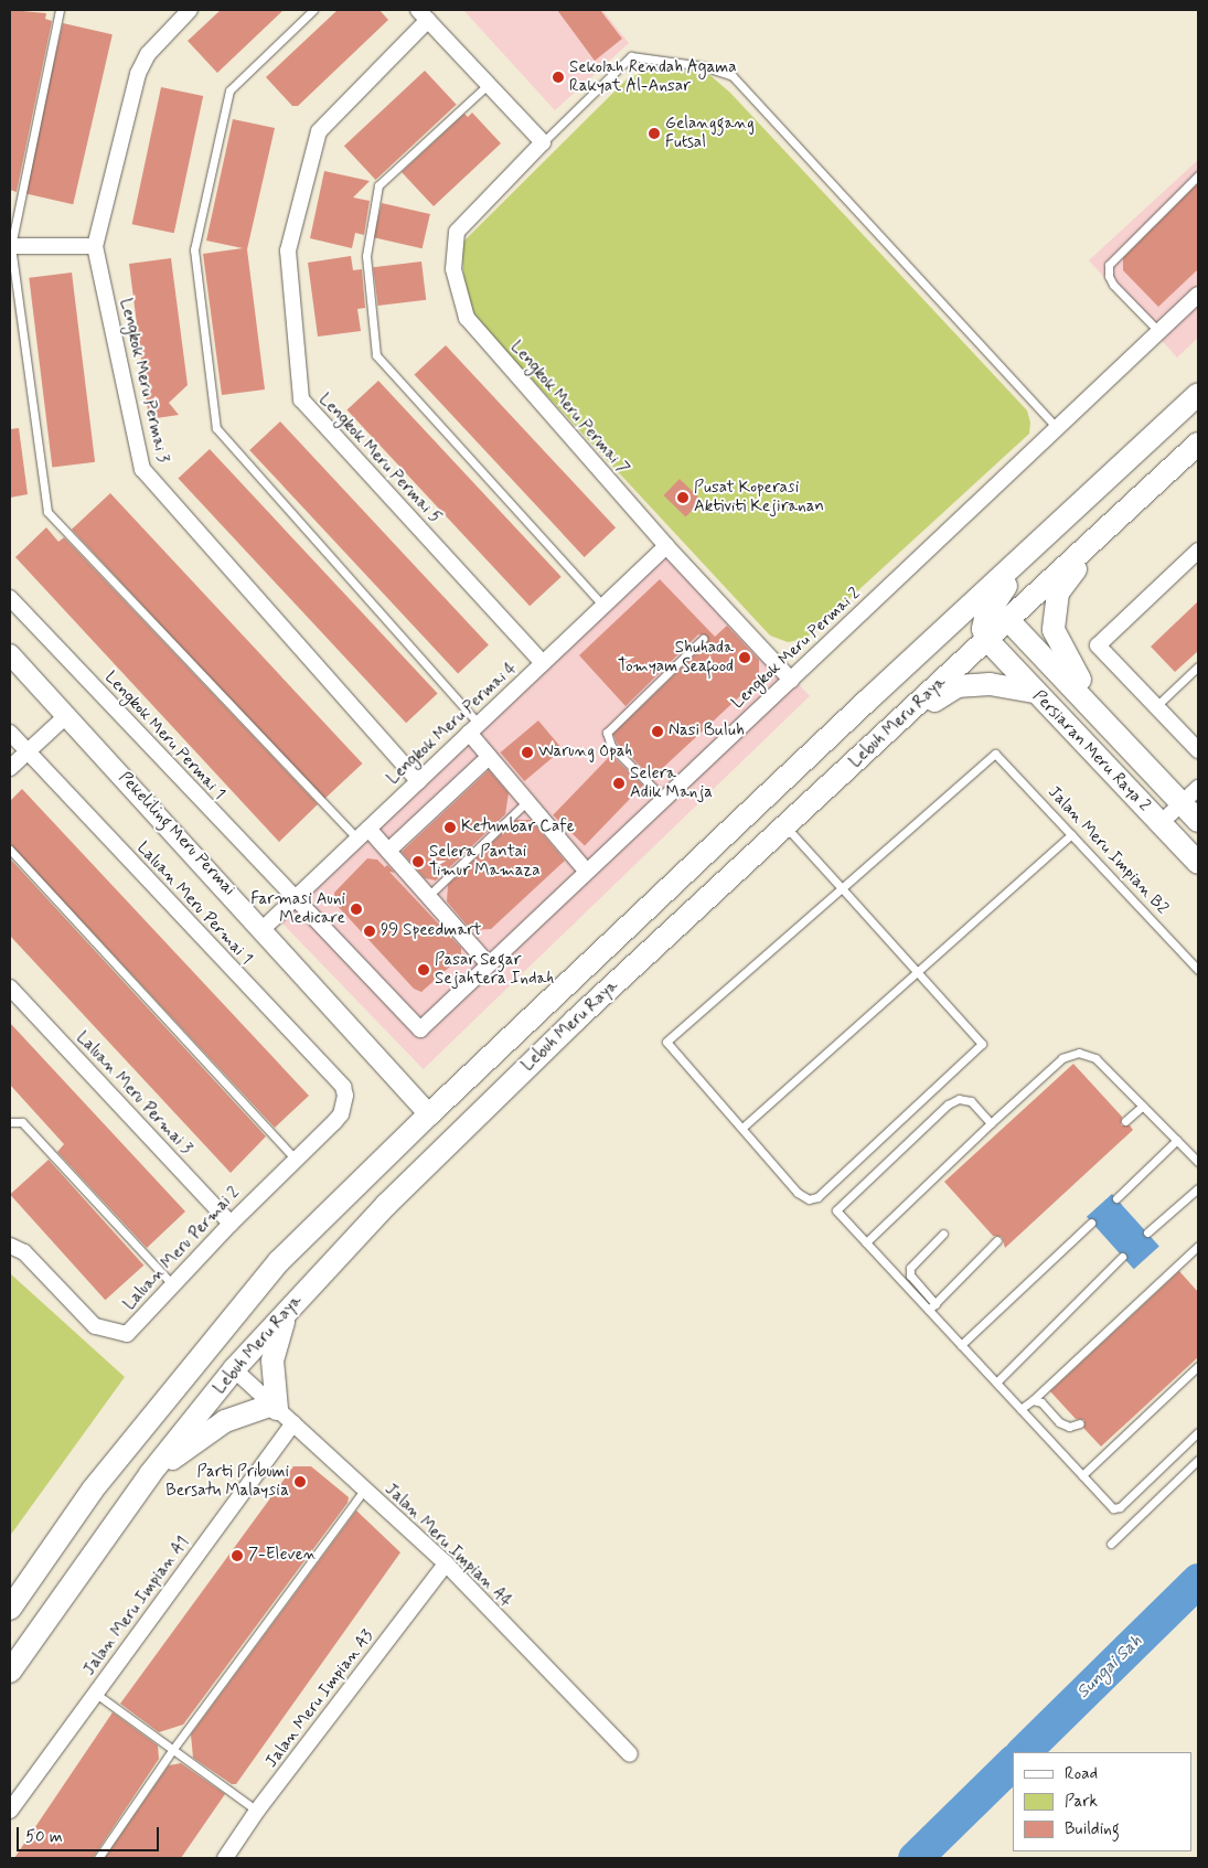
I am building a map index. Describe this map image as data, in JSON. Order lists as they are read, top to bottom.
{
  "streets": {
    "main road": ["Lebuh Meru Raya", "Persiaran Meru Raya 2"],
    "street": [
      "Lengkok Meru Permai 3",
      "Lengkok Meru Permai 7",
      "Lengkok Meru Permai 5",
      "Lengkok Meru Permai 2",
      "Lengkok Meru Permai 4",
      "Lengkok Meru Permai 1",
      "Pekeliling Meru Permai",
      "Laluan Meru Permai 1",
      "Laluan Meru Permai 3",
      "Laluan Meru Permai 2",
      "Jalan Meru Impian A4",
      "Jalan Meru Impian A1",
      "Jalan Meru Impian A3"
    ],
    "lane": ["Jalan Meru Impian B2"]
  },
  "crossings": [
    ["Lengkok Meru Permai 3", "Lengkok Meru Permai 4"],
    ["Lengkok Meru Permai 7", "Lengkok Meru Permai 2"],
    ["Lengkok Meru Permai 7", "Lengkok Meru Permai 4"],
    ["Lengkok Meru Permai 5", "Lengkok Meru Permai 4"],
    ["Lengkok Meru Permai 2", "Lengkok Meru Permai 4"],
    ["Lengkok Meru Permai 2", "Lengkok Meru Permai 1"],
    ["Lebuh Meru Raya", "Persiaran Meru Raya 2"],
    ["Lebuh Meru Raya", "Pekeliling Meru Permai"],
    ["Lebuh Meru Raya", "Jalan Meru Impian A4"],
    ["Lengkok Meru Permai 4", "Lengkok Meru Permai 1"],
    ["Lengkok Meru Permai 4", "Pekeliling Meru Permai"],
    ["Laluan Meru Permai 1", "Laluan Meru Permai 2"],
    ["Laluan Meru Permai 3", "Laluan Meru Permai 2"],
    ["Jalan Meru Impian A4", "Jalan Meru Impian A1"],
    ["Jalan Meru Impian A4", "Jalan Meru Impian A3"]
  ],
  "water": ["Sungai Sah"],
  "places": [
    "Sekolah Rendah Agama Rakyat Al-Ansar",
    "Gelanggang Futsal",
    "Pusat Koperasi Aktiviti Kejiranan",
    "Shuhada Tomyam Seafood",
    "Nasi Buluh",
    "Warung Opah",
    "Selera Adik Manja",
    "Ketumbar Cafe",
    "Selera Pantai Timur Mamaza",
    "Farmasi Auni Medicare",
    "99 Speedmart",
    "Pasar Segar Sejahtera Indah",
    "Parti Pribumi Bersatu Malaysia",
    "7-Eleven"
  ],
  "legend": ["Road", "Park", "Building"],
  "scale_bar": "50 m"
}
